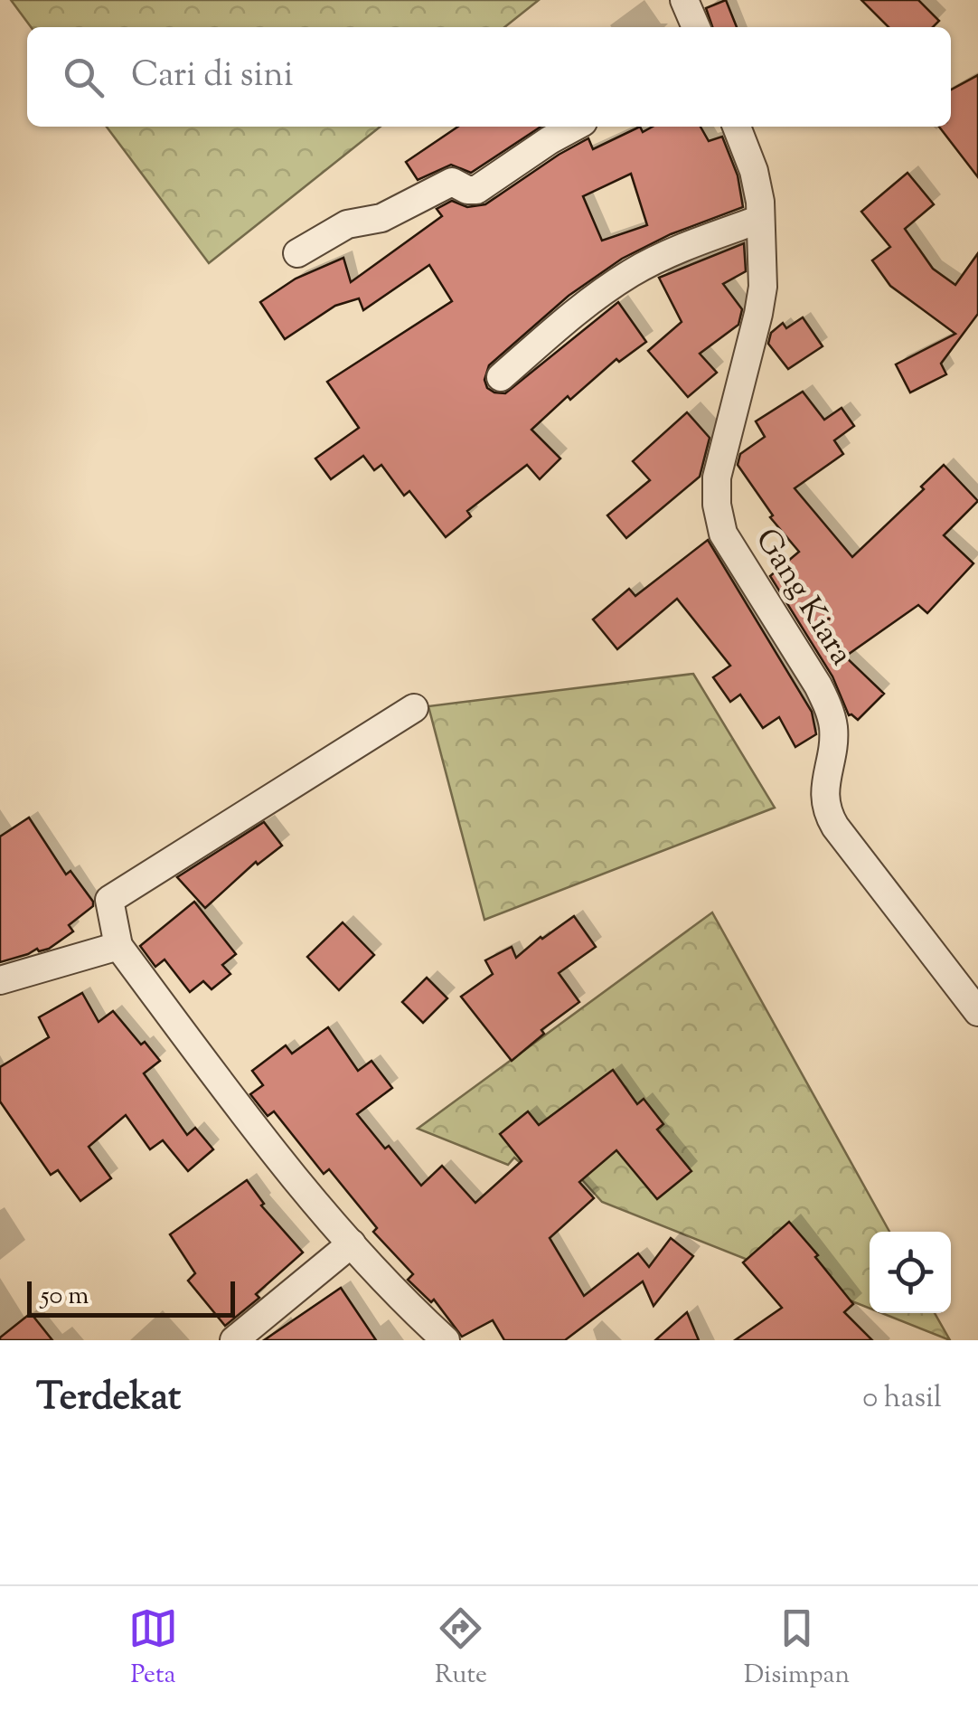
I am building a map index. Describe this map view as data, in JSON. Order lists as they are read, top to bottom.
{
  "streets": {
    "street": ["Gang Kiara"]
  },
  "scale_bar": "50 m",
  "page": {
    "search": "Cari di sini",
    "scale": "50 m",
    "heading": ["Terdekat", "0 hasil"],
    "nav": ["Peta", "Rute", "Disimpan"]
  }
}
